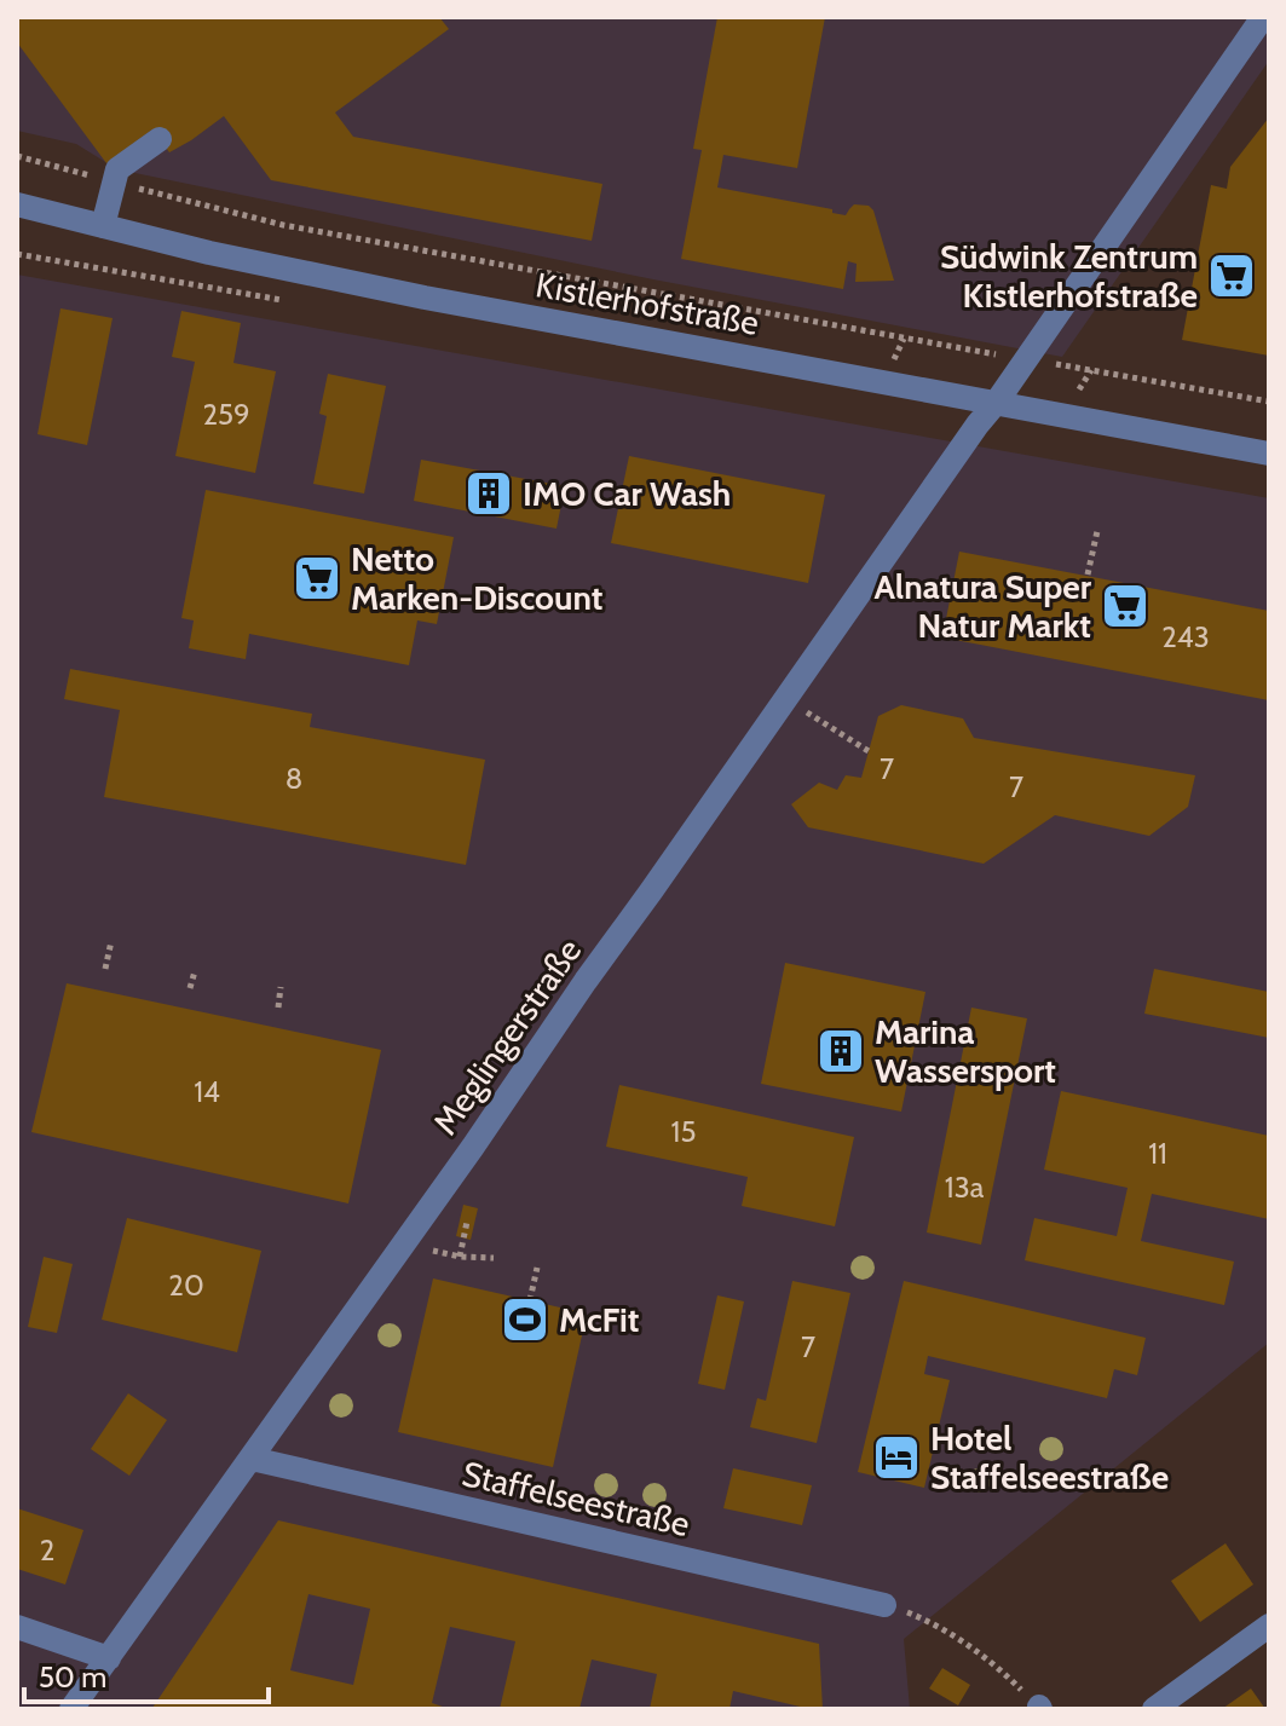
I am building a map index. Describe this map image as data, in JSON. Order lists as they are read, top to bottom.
{
  "streets": {
    "street": ["Kistlerhofstraße", "Meglingerstraße", "Staffelseestraße"]
  },
  "crossings": [
    ["Kistlerhofstraße", "Meglingerstraße"],
    ["Meglingerstraße", "Staffelseestraße"]
  ],
  "places": {
    "supermarket": ["Südwink Zentrum Kistlerhofstraße", "Netto Marken-Discount", "Alnatura Super Natur Markt"],
    "building": ["IMO Car Wash", "Marina Wassersport"],
    "sports": ["McFit"],
    "hotel": ["Hotel Staffelseestraße"]
  },
  "house_numbers": [
    "259",
    "243",
    "7",
    "8",
    "7",
    "14",
    "15",
    "11",
    "13a",
    "20",
    "7",
    "2"
  ],
  "scale_bar": "50 m"
}
